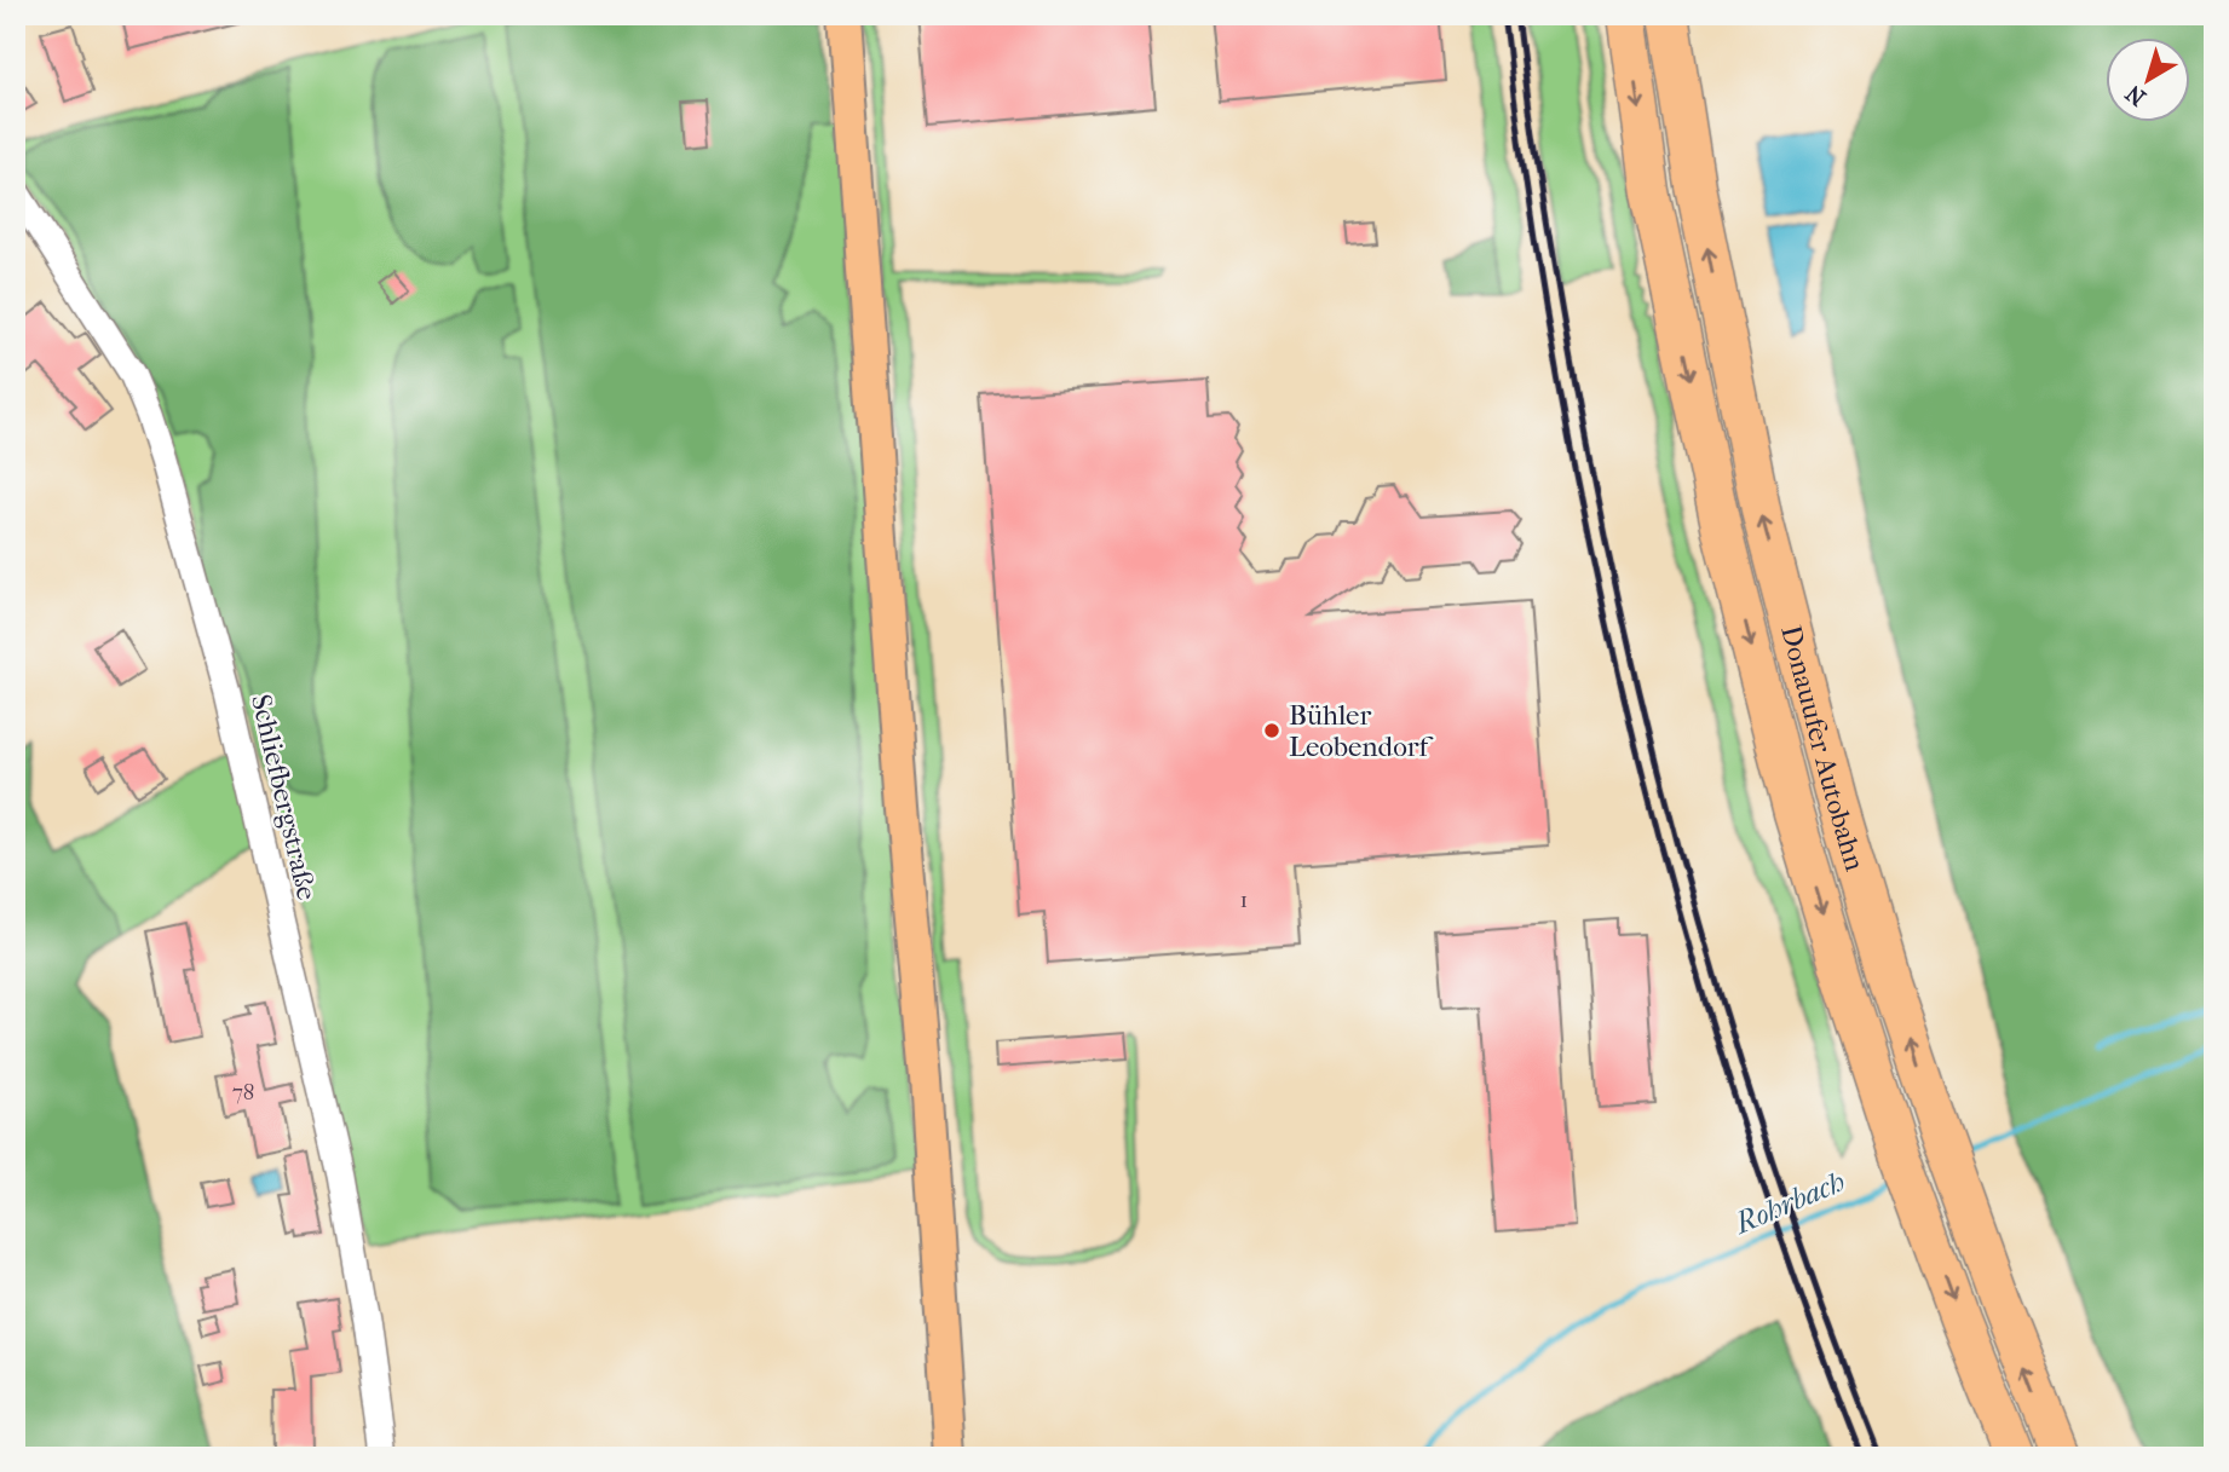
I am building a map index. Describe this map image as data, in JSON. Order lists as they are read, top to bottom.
{
  "streets": {
    "highway": ["Donauufer Autobahn"],
    "street": ["Schliefbergstraße"]
  },
  "water": ["Rohrbach"],
  "places": ["Bühler Leobendorf"],
  "house_numbers": ["1", "78"],
  "north": "bottom left"
}
